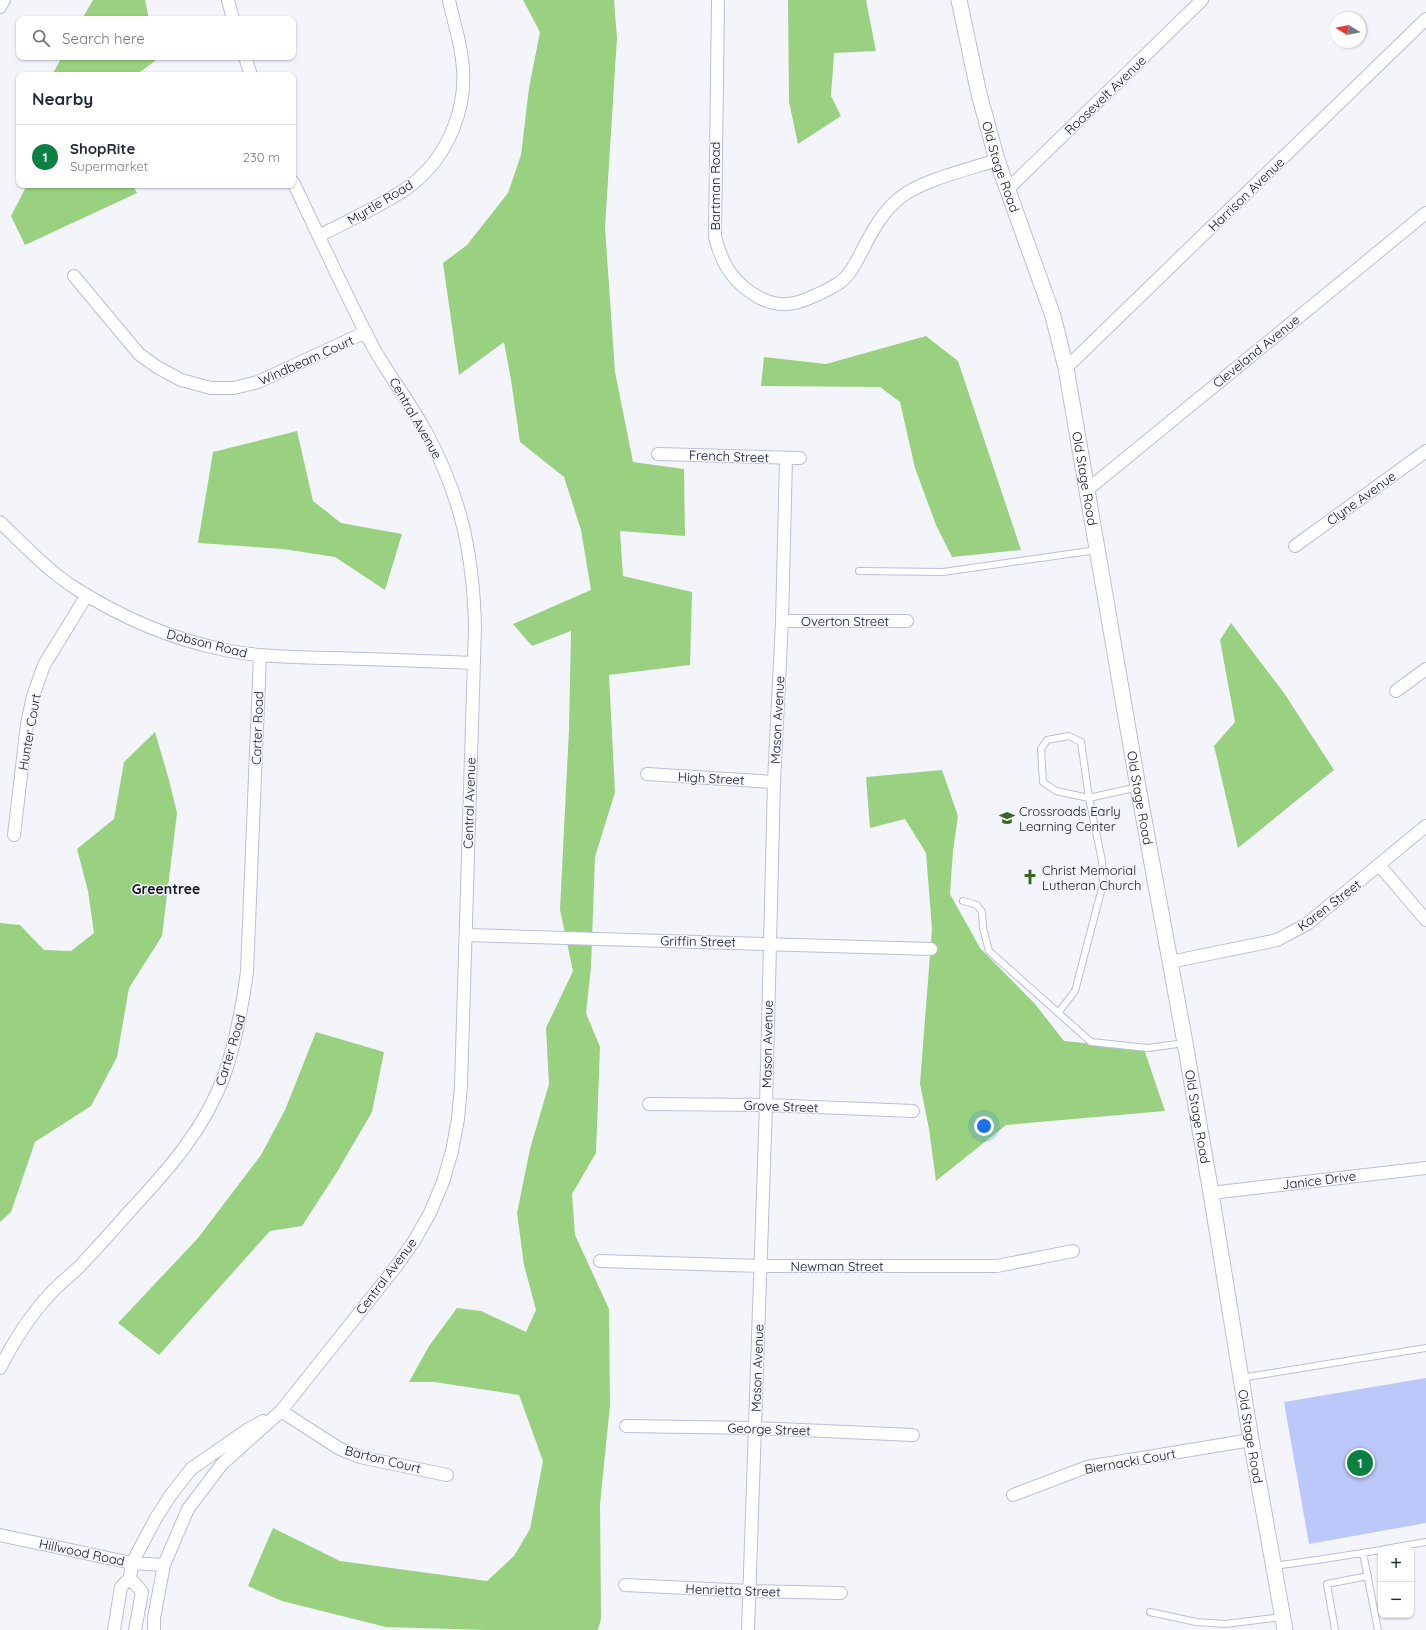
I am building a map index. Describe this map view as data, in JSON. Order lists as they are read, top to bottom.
{
  "streets": {
    "street": [
      "Roosevelt Avenue",
      "Old Stage Road",
      "Bartman Road",
      "Harrison Avenue",
      "Myrtle Road",
      "Cleveland Avenue",
      "Windbeam Court",
      "Central Avenue",
      "French Street",
      "Clyne Avenue",
      "Overton Street",
      "Dobson Road",
      "Mason Avenue",
      "Carter Road",
      "Hunter Court",
      "High Street",
      "Karen Street",
      "Griffin Street",
      "Grove Street",
      "Janice Drive",
      "Newman Street",
      "George Street",
      "Barton Court",
      "Biernacki Court",
      "Hillwood Road",
      "Henrietta Street"
    ]
  },
  "crossings": [
    ["Roosevelt Avenue", "Old Stage Road"],
    ["Old Stage Road", "Bartman Road"],
    ["Old Stage Road", "Harrison Avenue"],
    ["Old Stage Road", "Cleveland Avenue"],
    ["Old Stage Road", "Karen Street"],
    ["Old Stage Road", "Janice Drive"],
    ["Old Stage Road", "Biernacki Court"],
    ["Myrtle Road", "Central Avenue"],
    ["Windbeam Court", "Central Avenue"],
    ["Central Avenue", "Dobson Road"],
    ["Central Avenue", "Griffin Street"],
    ["Central Avenue", "Barton Court"],
    ["Central Avenue", "Hillwood Road"],
    ["French Street", "Mason Avenue"],
    ["Overton Street", "Mason Avenue"],
    ["Dobson Road", "Carter Road"],
    ["Dobson Road", "Hunter Court"],
    ["Mason Avenue", "High Street"],
    ["Mason Avenue", "Griffin Street"],
    ["Mason Avenue", "Grove Street"],
    ["Mason Avenue", "Newman Street"],
    ["Mason Avenue", "George Street"],
    ["Mason Avenue", "Henrietta Street"]
  ],
  "districts": ["Greentree"],
  "places": {
    "school or university": ["Crossroads Early Learning Center"],
    "church": ["Christ Memorial Lutheran Church"]
  },
  "north": "left",
  "page": {
    "search": "Search here",
    "heading": "Nearby",
    "list": [
      {
        "mark": "1",
        "name": "ShopRite",
        "note": "Supermarket",
        "value": "230 m"
      }
    ],
    "pins": "1",
    "map_buttons": ["+", "−"]
  }
}
